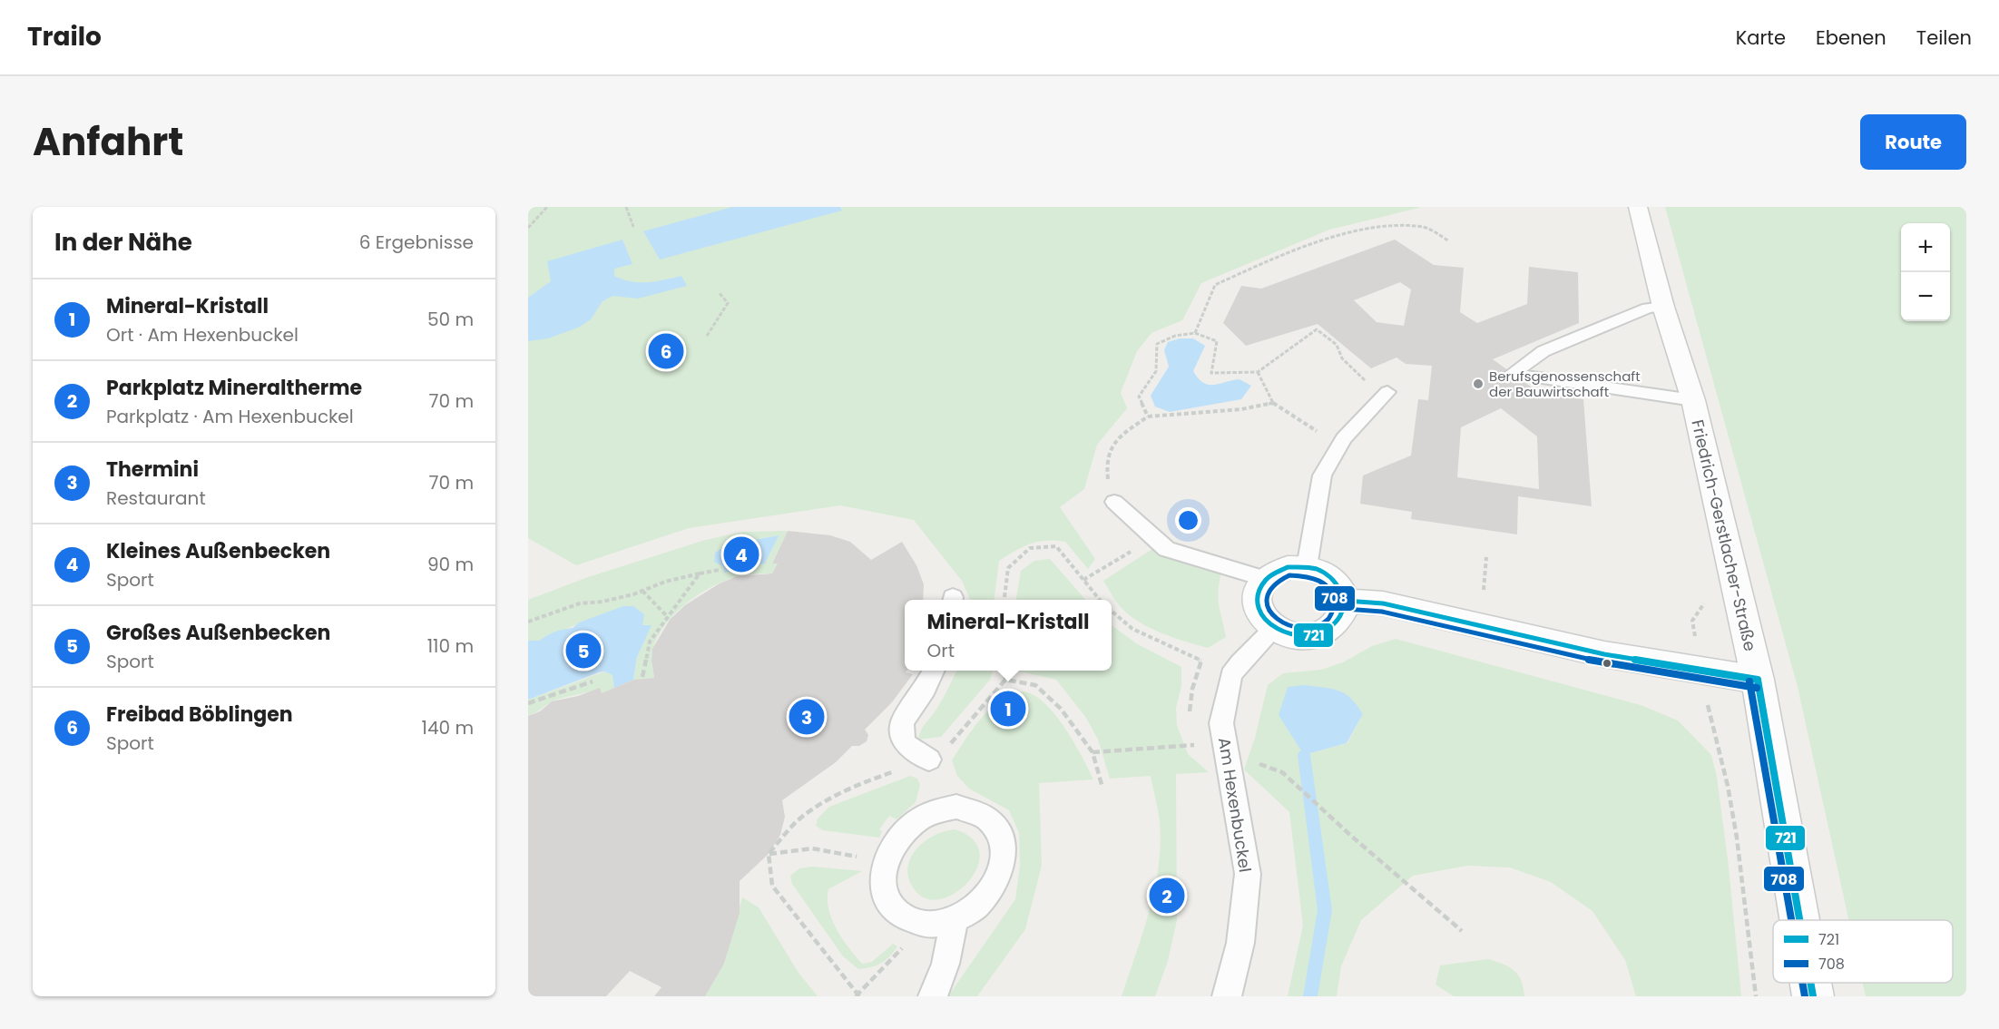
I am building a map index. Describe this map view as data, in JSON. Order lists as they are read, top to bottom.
{
  "streets": {
    "street": ["Friedrich-Gerstlacher-Straße"],
    "lane": ["Am Hexenbuckel"]
  },
  "places": ["Berufsgenossenschaft der Bauwirtschaft"],
  "lines": ["transit line 721", "transit line 708"],
  "legend": ["721", "708"],
  "page": {
    "header": "Trailo",
    "nav": ["Karte", "Ebenen", "Teilen"],
    "title": "Anfahrt",
    "buttons": "Route",
    "heading": ["In der Nähe", "6 Ergebnisse"],
    "map_buttons": ["+", "−"],
    "list": [
      {
        "mark": "1",
        "name": "Mineral-Kristall",
        "note": "Ort · Am Hexenbuckel",
        "value": "50 m"
      },
      {
        "mark": "2",
        "name": "Parkplatz Mineraltherme",
        "note": "Parkplatz · Am Hexenbuckel",
        "value": "70 m"
      },
      {
        "mark": "3",
        "name": "Thermini",
        "note": "Restaurant",
        "value": "70 m"
      },
      {
        "mark": "4",
        "name": "Kleines Außenbecken",
        "note": "Sport",
        "value": "90 m"
      },
      {
        "mark": "5",
        "name": "Großes Außenbecken",
        "note": "Sport",
        "value": "110 m"
      },
      {
        "mark": "6",
        "name": "Freibad Böblingen",
        "note": "Sport",
        "value": "140 m"
      }
    ],
    "pins": [
      "6",
      "4",
      "5",
      "1",
      "3",
      "2"
    ],
    "popup": ["Mineral-Kristall", "Ort"]
  }
}
